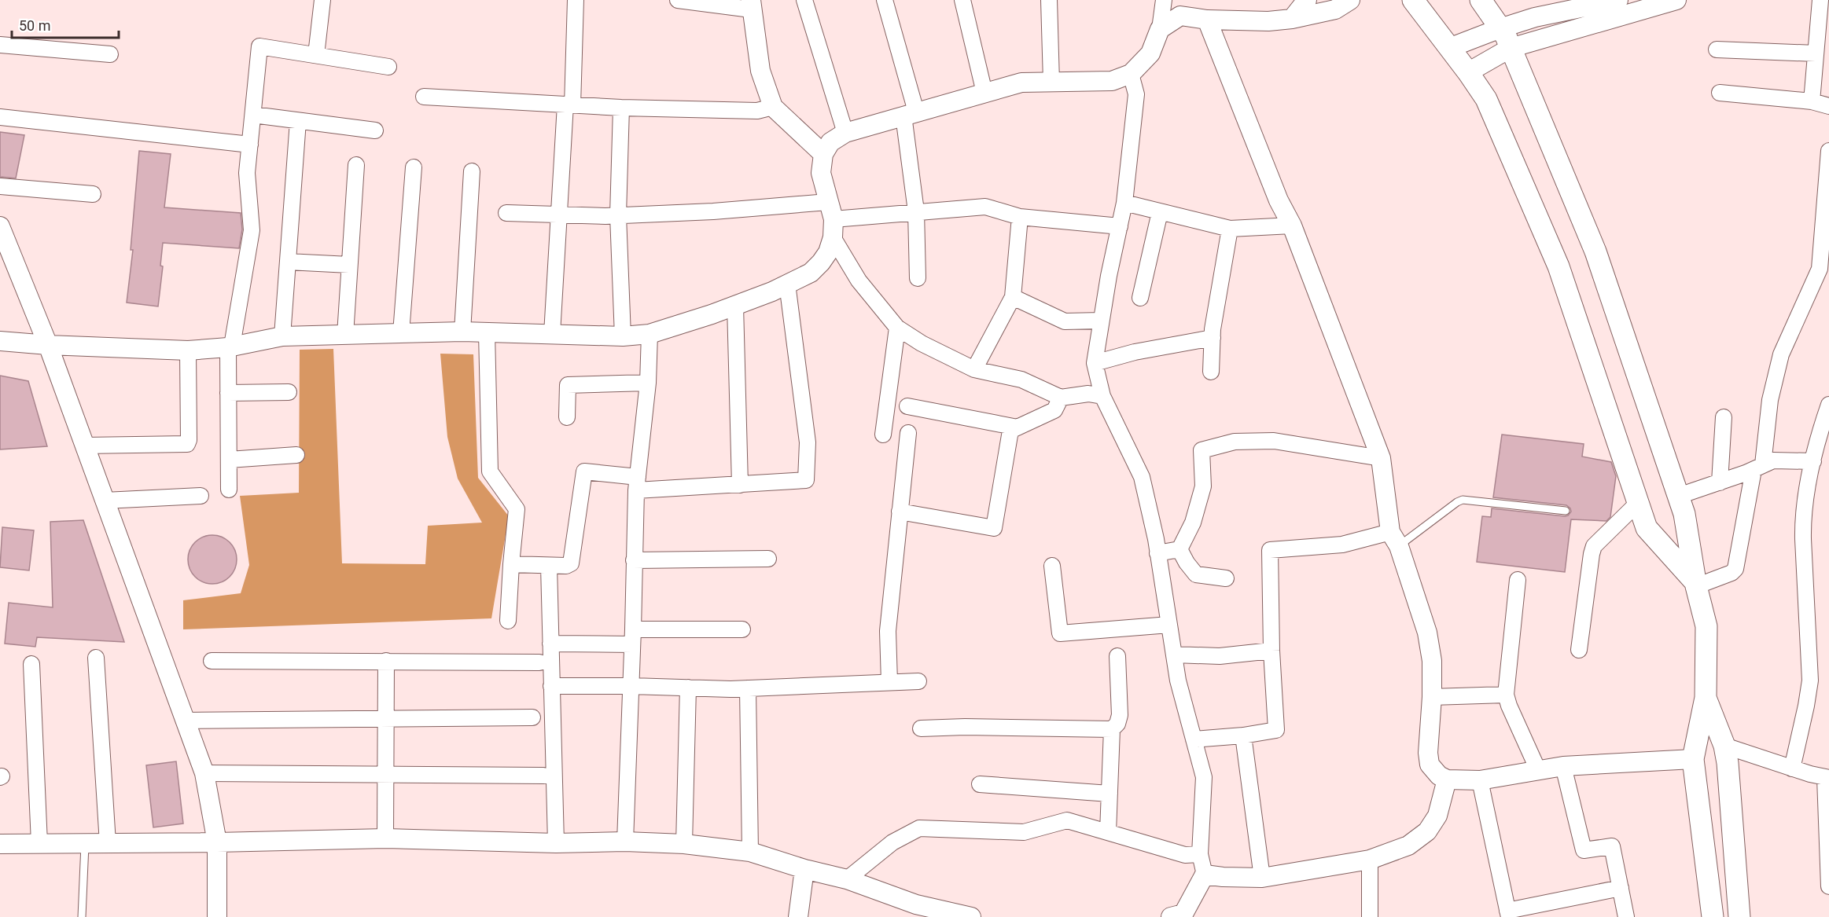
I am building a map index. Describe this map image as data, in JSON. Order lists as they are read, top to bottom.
{
  "scale_bar": "50 m"
}
